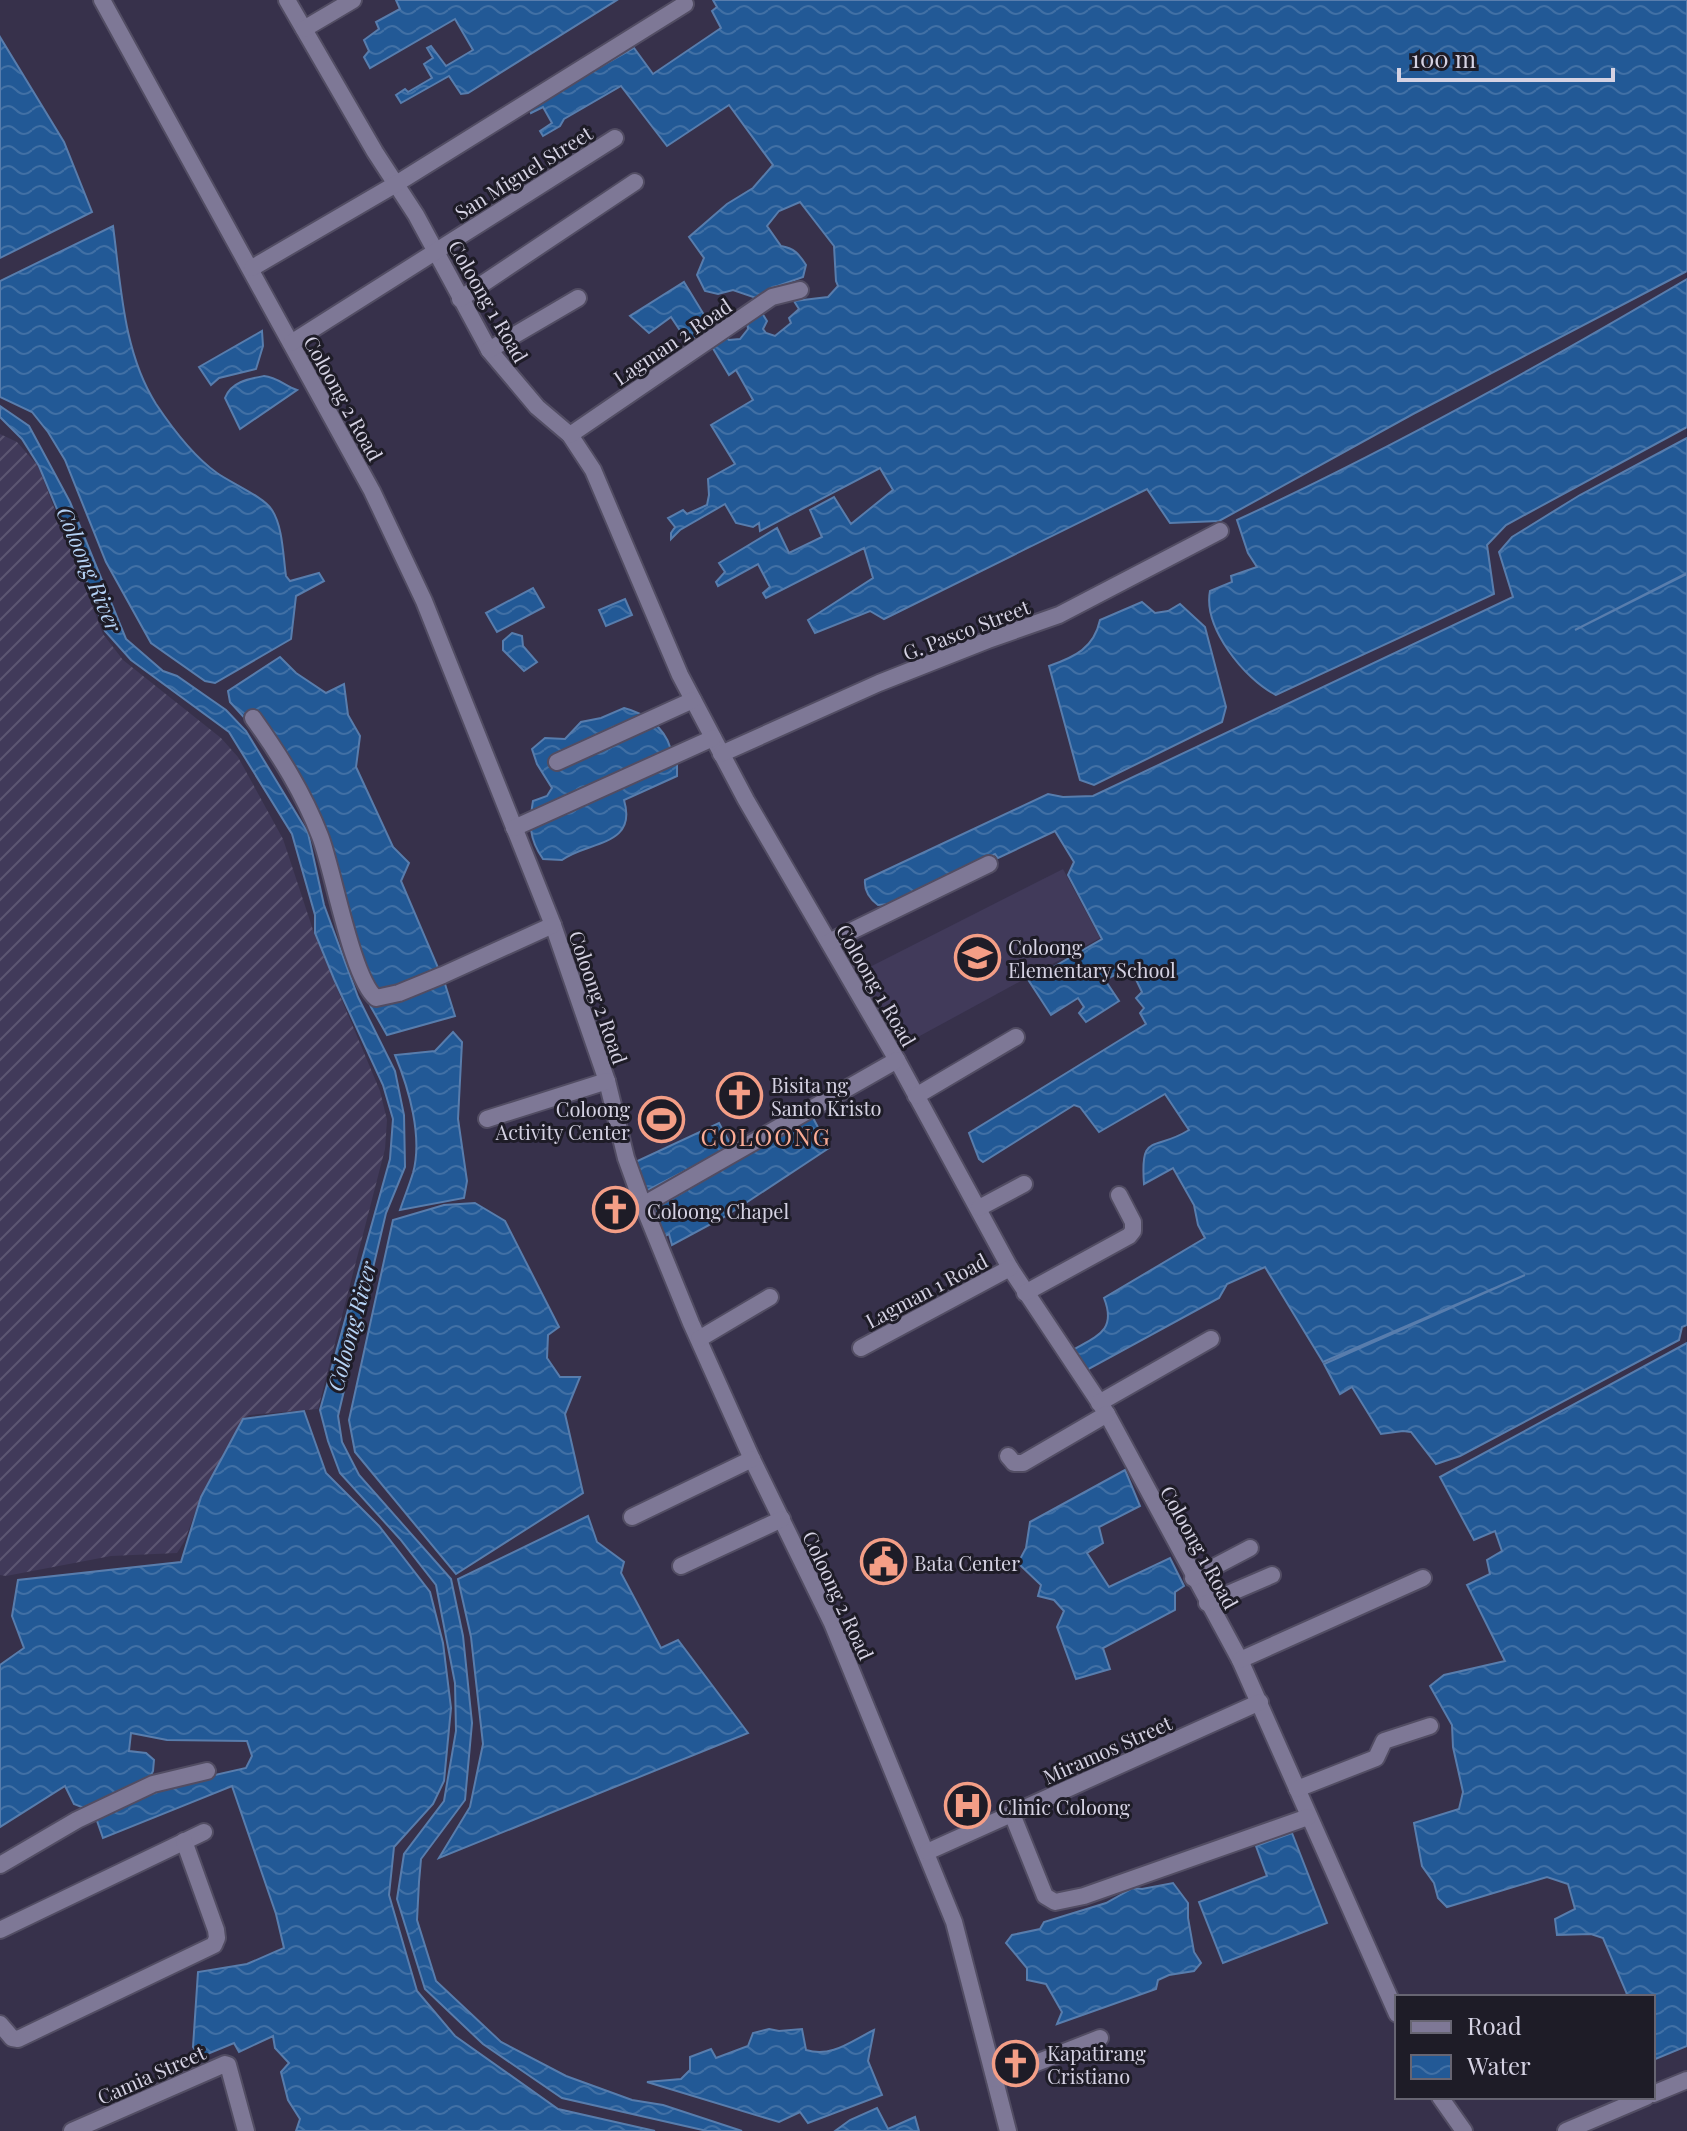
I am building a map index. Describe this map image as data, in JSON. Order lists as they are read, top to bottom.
{
  "streets": {
    "street": [
      "San Miguel Street",
      "Coloong 1 Road",
      "Lagman 2 Road",
      "Coloong 2 Road",
      "G. Pasco Street",
      "Lagman 1 Road",
      "Miramos Street",
      "Camia Street"
    ]
  },
  "crossings": [
    ["San Miguel Street", "Coloong 1 Road"],
    ["San Miguel Street", "Coloong 2 Road"],
    ["Coloong 1 Road", "Lagman 2 Road"],
    ["Coloong 1 Road", "G. Pasco Street"],
    ["Coloong 1 Road", "Lagman 1 Road"],
    ["Coloong 1 Road", "Miramos Street"],
    ["Coloong 2 Road", "Miramos Street"]
  ],
  "districts": ["COLOONG"],
  "water": ["Coloong River"],
  "places": {
    "school or university": ["Coloong Elementary School"],
    "church": ["Bisita ng Santo Kristo", "Coloong Chapel", "Kapatirang Cristiano"],
    "sports": ["Coloong Activity Center"],
    "public building": ["Bata Center"],
    "hospital": ["Clinic Coloong"]
  },
  "legend": ["Road", "Water"],
  "scale_bar": "100 m"
}
